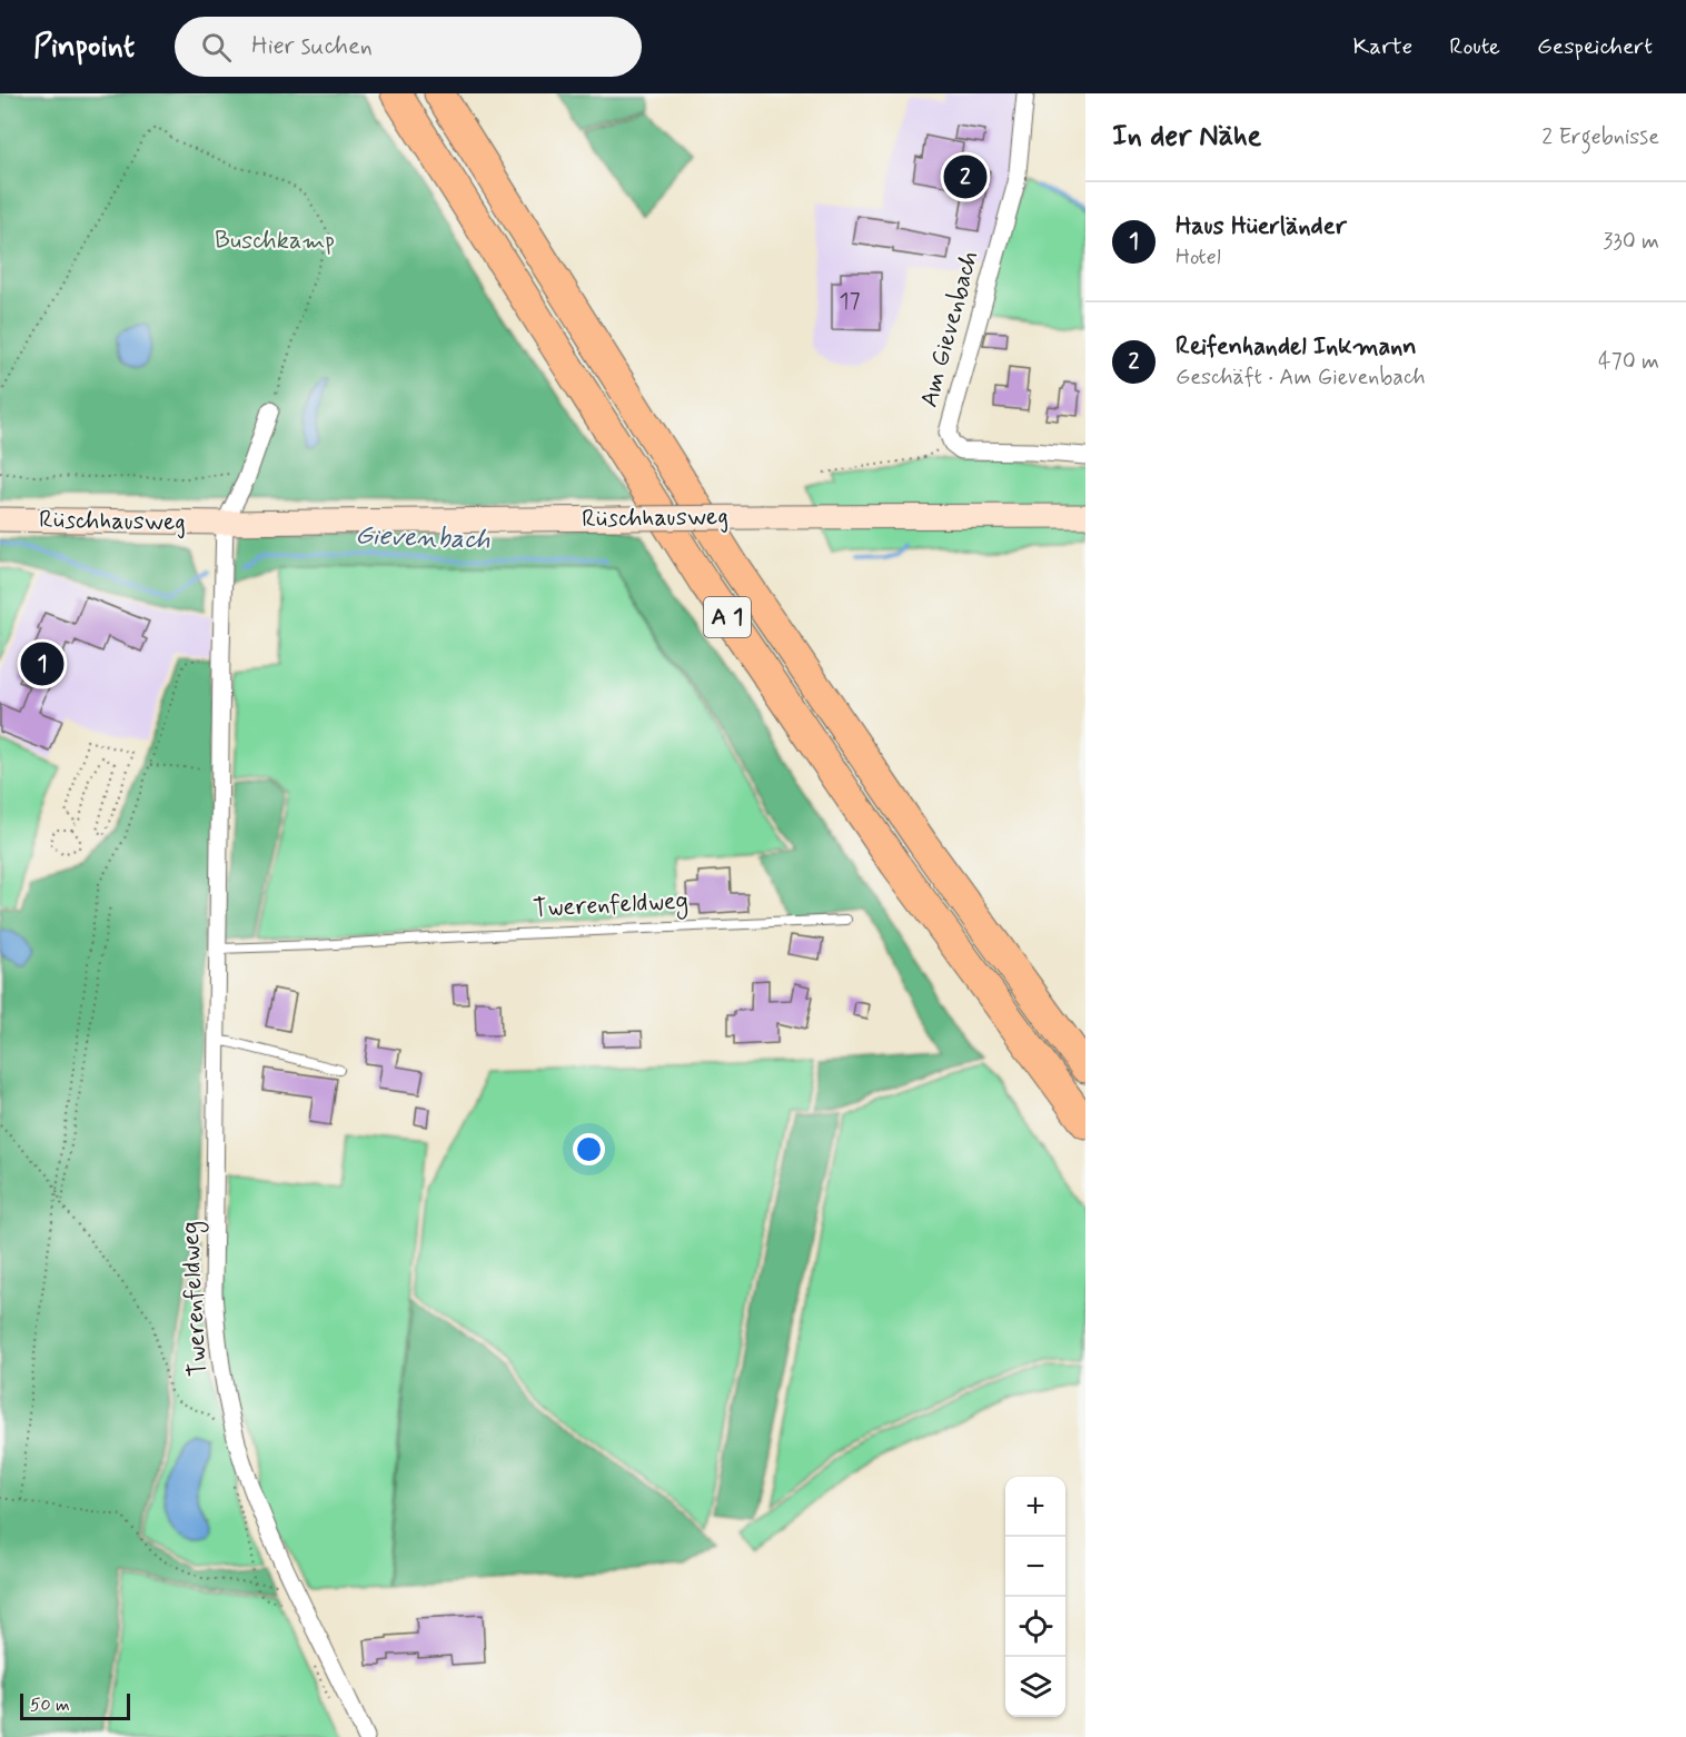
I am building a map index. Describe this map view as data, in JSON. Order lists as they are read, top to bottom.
{
  "streets": {
    "highway": ["A 1"],
    "main road": ["Rüschhausweg"],
    "street": ["Am Gievenbach", "Twerenfeldweg"]
  },
  "crossings": [
    ["Rüschhausweg", "Twerenfeldweg"]
  ],
  "water": ["Gievenbach"],
  "parks": ["Buschkamp"],
  "house_numbers": ["17"],
  "scale_bar": "50 m",
  "page": {
    "header": "Pinpoint",
    "search": "Hier suchen",
    "nav": ["Karte", "Route", "Gespeichert"],
    "heading": ["In der Nähe", "2 Ergebnisse"],
    "pins": ["2", "1"],
    "list": [
      {
        "mark": "1",
        "name": "Haus Hüerländer",
        "note": "Hotel",
        "value": "330 m"
      },
      {
        "mark": "2",
        "name": "Reifenhandel Inkmann",
        "note": "Geschäft · Am Gievenbach",
        "value": "470 m"
      }
    ],
    "map_buttons": ["+", "−"],
    "scale": "50 m"
  }
}
